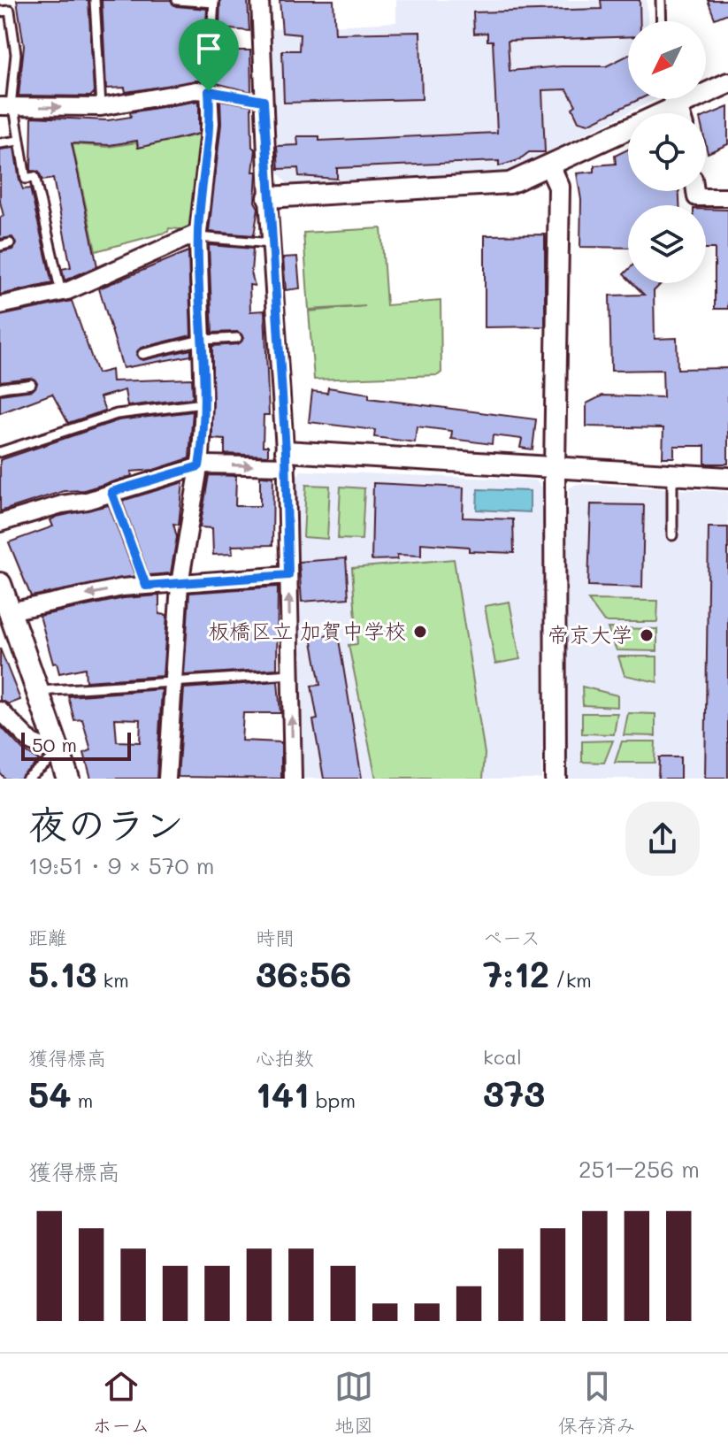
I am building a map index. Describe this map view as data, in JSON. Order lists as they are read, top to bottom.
{
  "places": ["板橋区立 加賀中学校", "帝京大学"],
  "scale_bar": "50 m",
  "north": "bottom left",
  "page": {
    "scale": "50 m",
    "heading": ["夜のラン", "19:51 · 9 × 570 m"],
    "stats": [
      ["距離", "5.13 km"],
      ["時間", "36:56"],
      ["ペース", "7:12 /km"],
      ["獲得標高", "54 m"],
      ["心拍数", "141 bpm"],
      ["kcal", "373"]
    ],
    "chart": ["獲得標高", "251–256 m"],
    "tabs": ["ホーム", "地図", "保存済み"]
  }
}
